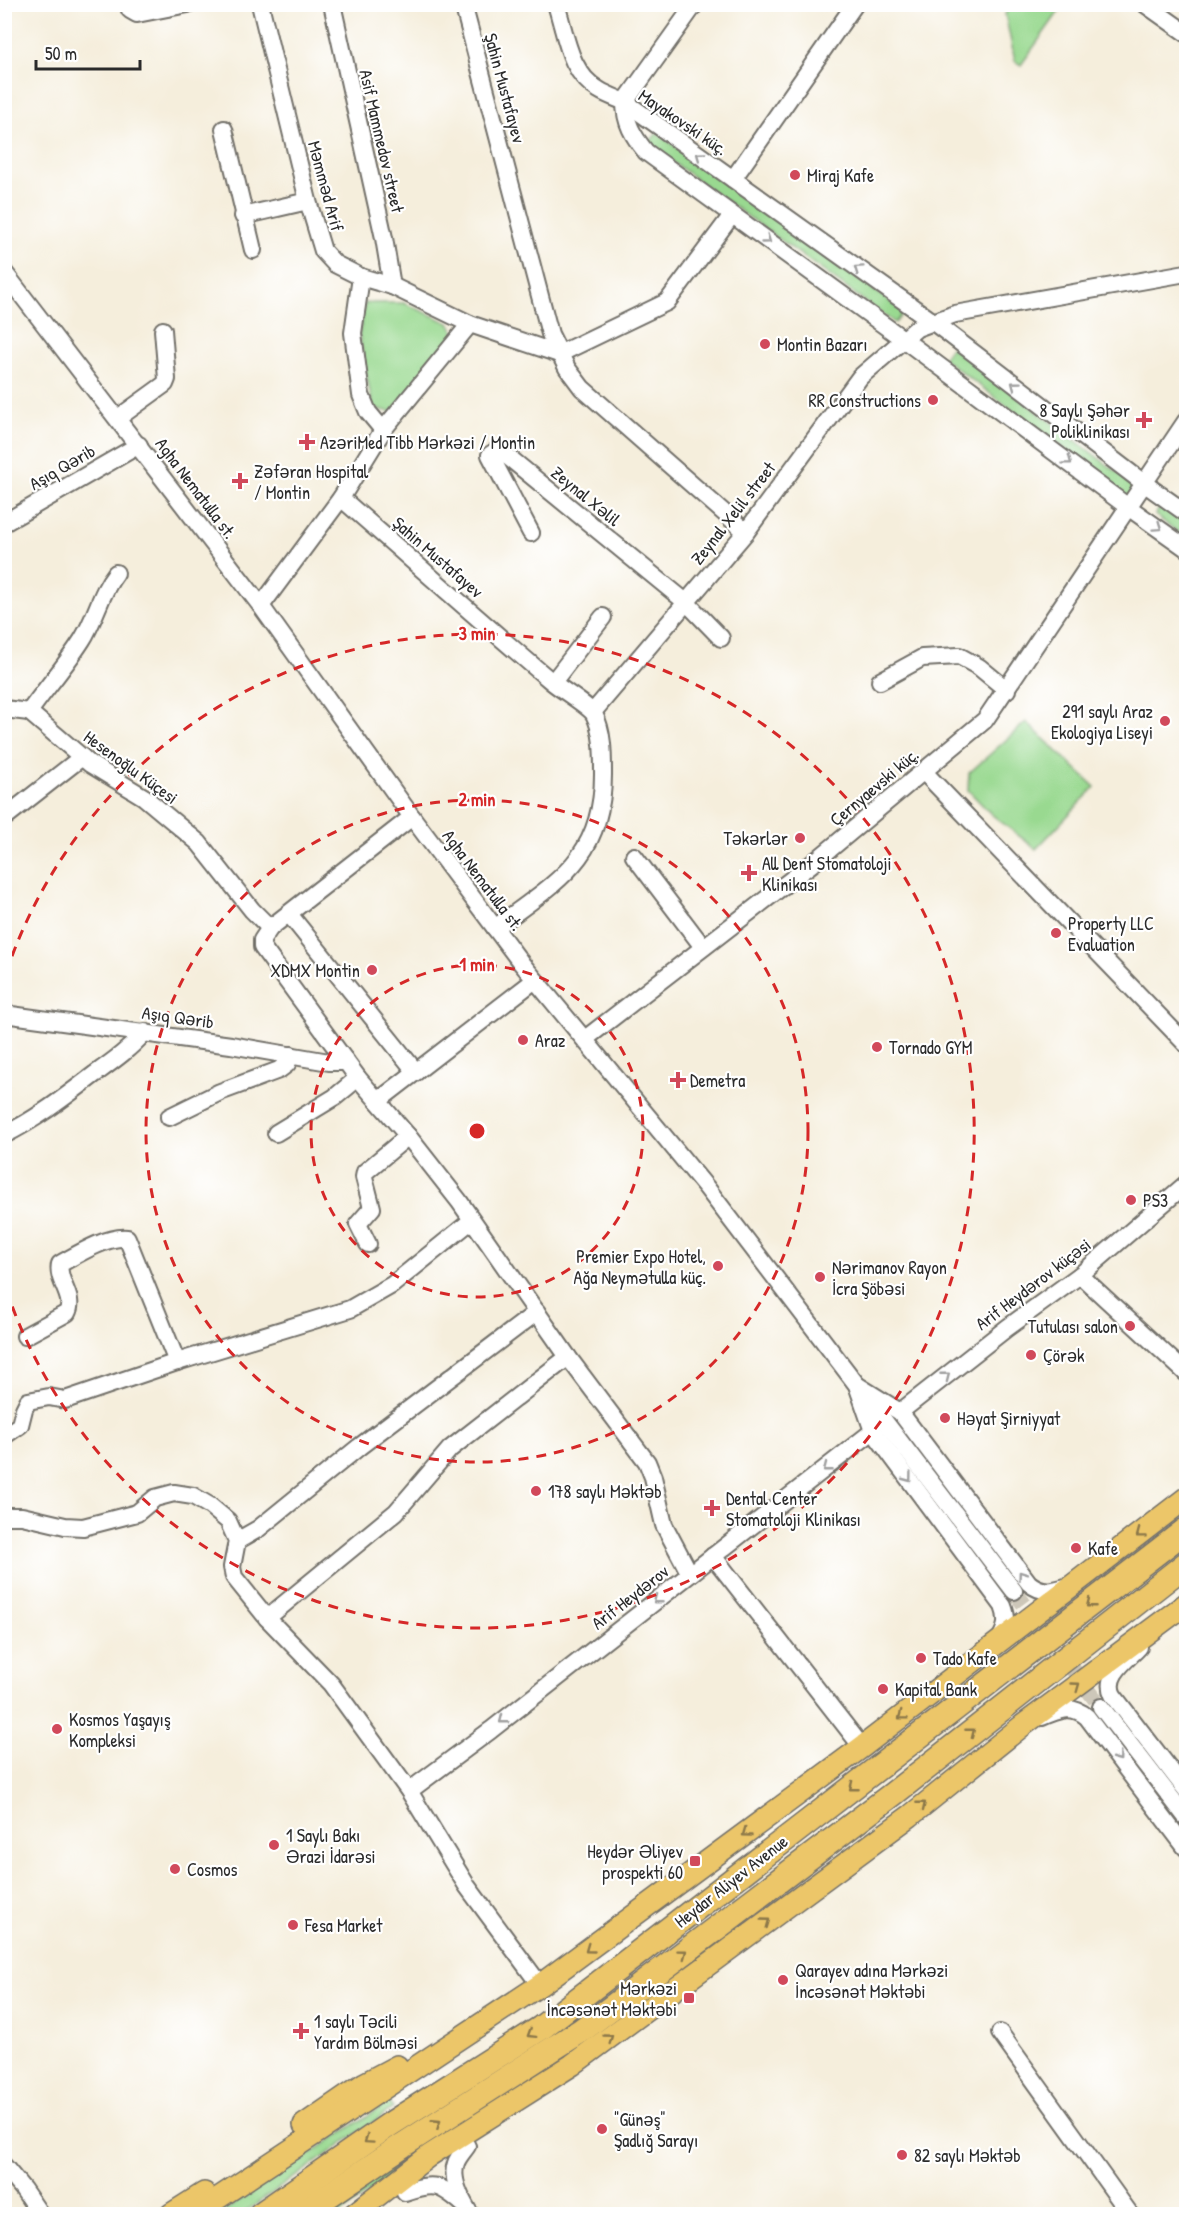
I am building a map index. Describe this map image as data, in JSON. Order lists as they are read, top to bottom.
{
  "streets": {
    "highway": ["Heydar Aliyev Avenue"],
    "street": [
      "Şahin Mustafayev",
      "Mayakovski küç.",
      "Asif Mammedov street",
      "Məmməd Arif",
      "Aşıq Qərib",
      "Agha Nematulla st.",
      "Zeynal Xəlil",
      "Zeynal Xelil street",
      "Hesenoğlu Küçesi",
      "Çernyaevski küç.",
      "Arif Heydərov küçəsi",
      "Arif Heydərov"
    ]
  },
  "crossings": [
    ["Şahin Mustafayev", "Zeynal Xelil street"],
    ["Mayakovski küç.", "Zeynal Xelil street"],
    ["Mayakovski küç.", "Çernyaevski küç."],
    ["Asif Mammedov street", "Məmməd Arif"],
    ["Aşıq Qərib", "Agha Nematulla st."],
    ["Agha Nematulla st.", "Çernyaevski küç."],
    ["Agha Nematulla st.", "Arif Heydərov küçəsi"],
    ["Agha Nematulla st.", "Arif Heydərov"],
    ["Zeynal Xəlil", "Zeynal Xelil street"]
  ],
  "one_way": ["Arif Heydərov küçəsi", "Arif Heydərov"],
  "places": {
    "other": [
      "Miraj Kafe",
      "Montin Bazarı",
      "RR Constructions",
      "291 saylı Araz Ekologiya Liseyi",
      "Təkərlər",
      "Property LLC Evaluation",
      "XDMX Montin",
      "Araz",
      "Tornado GYM",
      "PS3",
      "Premier Expo Hotel, Ağa Neymətulla küç.",
      "Nərimanov Rayon İcra Şöbəsi",
      "Tutulası salon",
      "Çörək",
      "Həyat Şirniyyat",
      "178 saylı Məktəb",
      "Kafe",
      "Tado Kafe",
      "Kapital Bank",
      "Kosmos Yaşayış Kompleksi",
      "1 Saylı Bakı Ərazi İdarəsi",
      "Cosmos",
      "Fesa Market",
      "Qarayev adına Mərkəzi İncəsənət Məktəbi",
      "\"Günəş\" Şadlığ Sarayı",
      "82 saylı Məktəb"
    ],
    "health": [
      "8 Saylı Şəhər Poliklinikası",
      "AzəriMed Tibb Mərkəzi / Montin",
      "Zəfəran Hospital / Montin",
      "All Dent Stomatoloji Klinikası",
      "Demetra",
      "Dental Center Stomatoloji Klinikası",
      "1 saylı Təcili Yardım Bölməsi"
    ],
    "transit": ["Heydər Əliyev prospekti 60", "Mərkəzi İncəsənət Məktəbi"]
  },
  "scale_bar": "50 m",
  "rings": ["3 min", "2 min", "1 min"]
}
